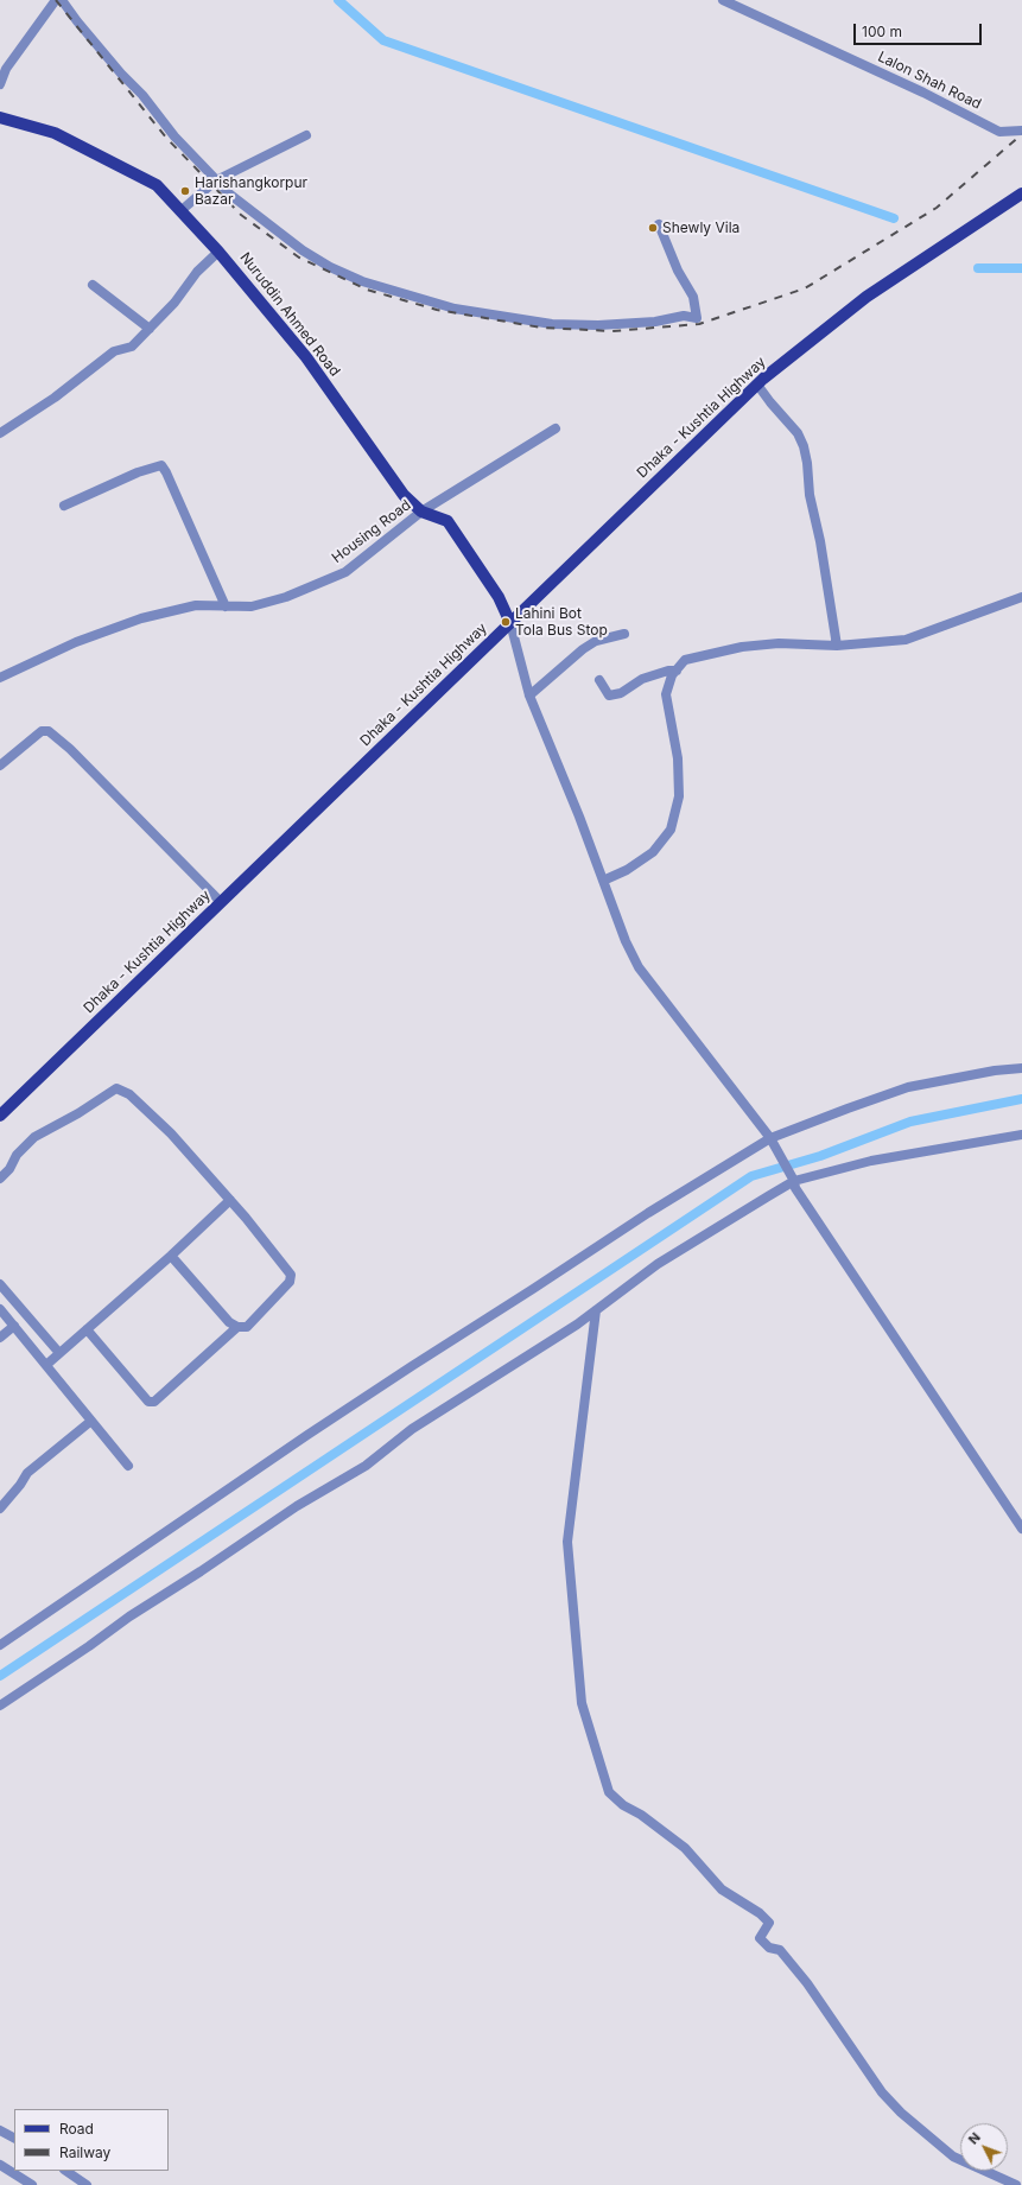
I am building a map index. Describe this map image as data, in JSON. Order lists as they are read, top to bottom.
{
  "streets": {
    "main road": ["Nuruddin Ahmed Road", "Dhaka - Kushtia Highway"],
    "street": ["Lalon Shah Road", "Housing Road"]
  },
  "crossings": [
    ["Nuruddin Ahmed Road", "Dhaka - Kushtia Highway"],
    ["Nuruddin Ahmed Road", "Housing Road"]
  ],
  "places": ["Harishangkorpur Bazar", "Shewly Vila", "Lahini Bot Tola Bus Stop"],
  "legend": ["Road", "Railway"],
  "scale_bar": "100 m",
  "north": "top left"
}
